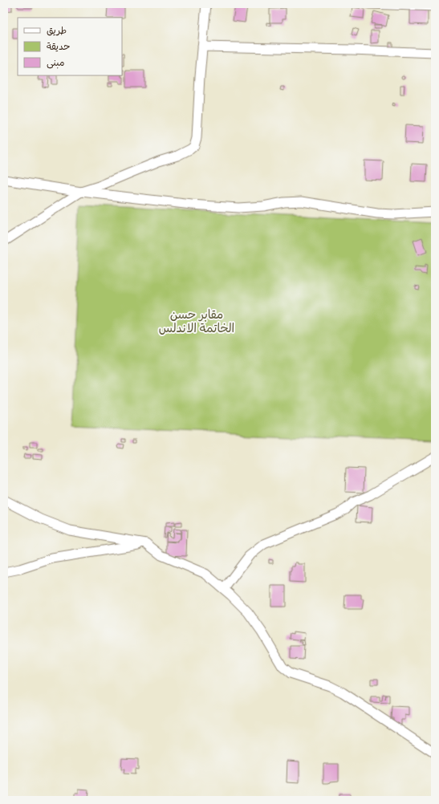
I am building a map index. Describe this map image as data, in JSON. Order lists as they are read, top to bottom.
{
  "parks": ["مقابر حسن الخاتمة الاندلس"],
  "legend": ["طريق", "حديقة", "مبنى"]
}
